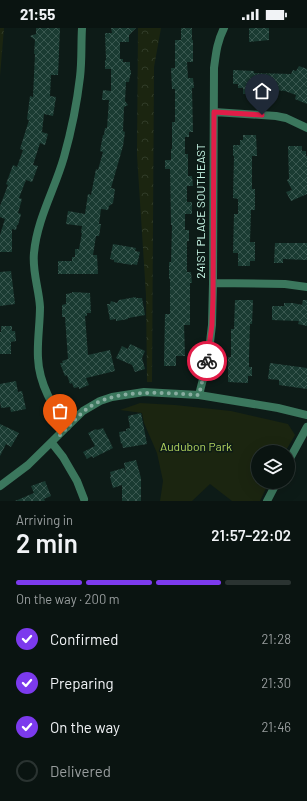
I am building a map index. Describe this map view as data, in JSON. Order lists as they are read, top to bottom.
{
  "streets": {
    "street": ["241ST PLACE SOUTHEAST"]
  },
  "parks": ["Audubon Park"],
  "page": {
    "status": "21:55",
    "heading": ["2 min", "Arriving in", "21:57–22:02"],
    "bar": "On the way · 200 m",
    "list": [
      ["Confirmed", "21:28"],
      ["Preparing", "21:30"],
      ["On the way", "21:46"],
      "Delivered"
    ]
  }
}
